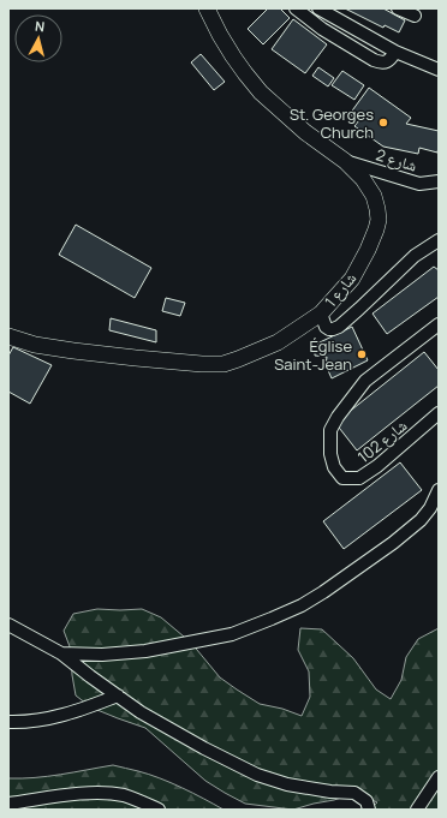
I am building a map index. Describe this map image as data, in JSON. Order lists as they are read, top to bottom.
{
  "streets": {
    "street": ["شارع 2", "شارع 1", "شارع 102"]
  },
  "crossings": [
    ["شارع 2", "شارع 1"]
  ],
  "places": ["St. Georges Church", "Église Saint-Jean"],
  "north": "top"
}
